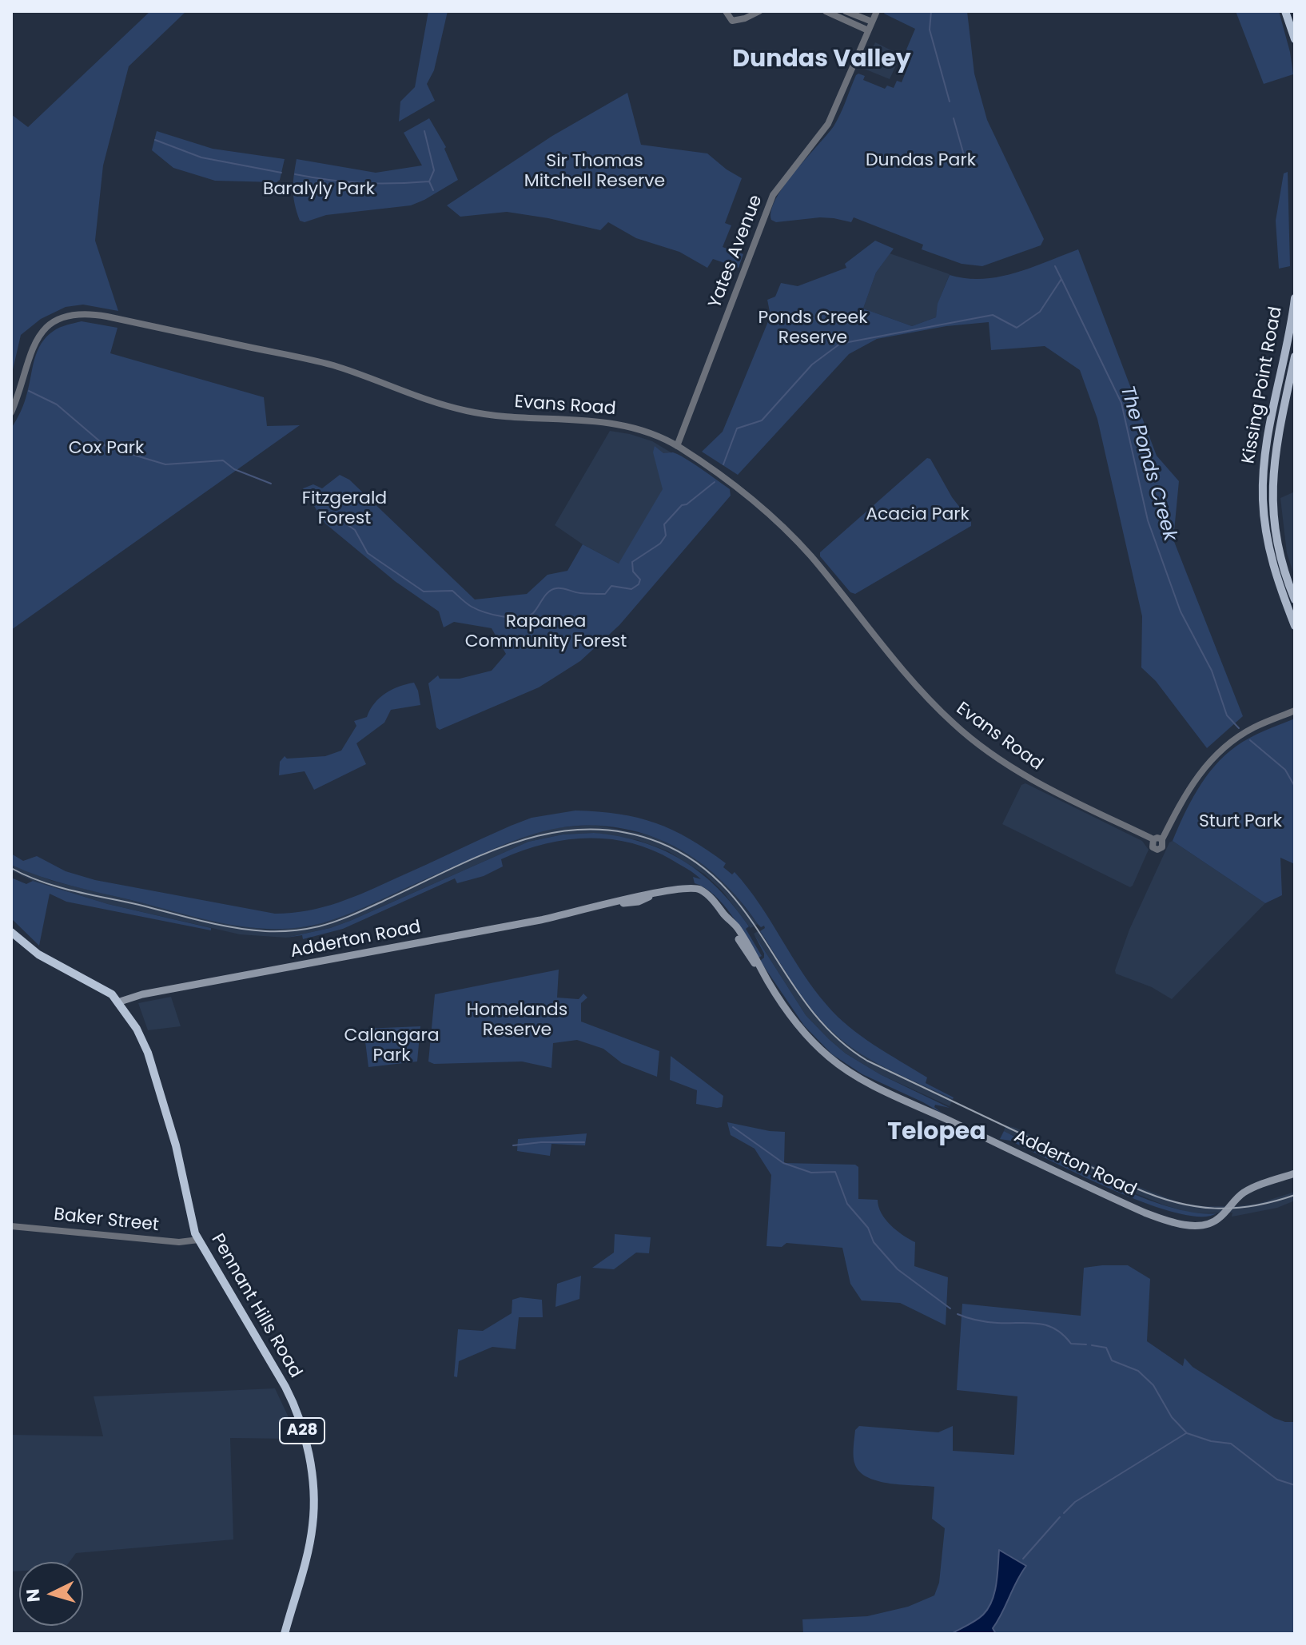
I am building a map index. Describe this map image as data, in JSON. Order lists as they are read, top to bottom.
{
  "streets": {
    "highway": ["Pennant Hills Road", "A28"],
    "main road": ["Kissing Point Road", "Adderton Road"],
    "street": ["Yates Avenue", "Evans Road", "Baker Street"]
  },
  "crossings": [
    ["Yates Avenue", "Evans Road"],
    ["Adderton Road", "Pennant Hills Road"],
    ["Baker Street", "Pennant Hills Road"]
  ],
  "districts": ["Dundas Valley", "Telopea"],
  "water": ["The Ponds Creek"],
  "parks": [
    "Dundas Park",
    "Sir Thomas Mitchell Reserve",
    "Baralyly Park",
    "Ponds Creek Reserve",
    "Cox Park",
    "Fitzgerald Forest",
    "Acacia Park",
    "Rapanea Community Forest",
    "Sturt Park",
    "Homelands Reserve",
    "Calangara Park"
  ],
  "north": "left"
}
